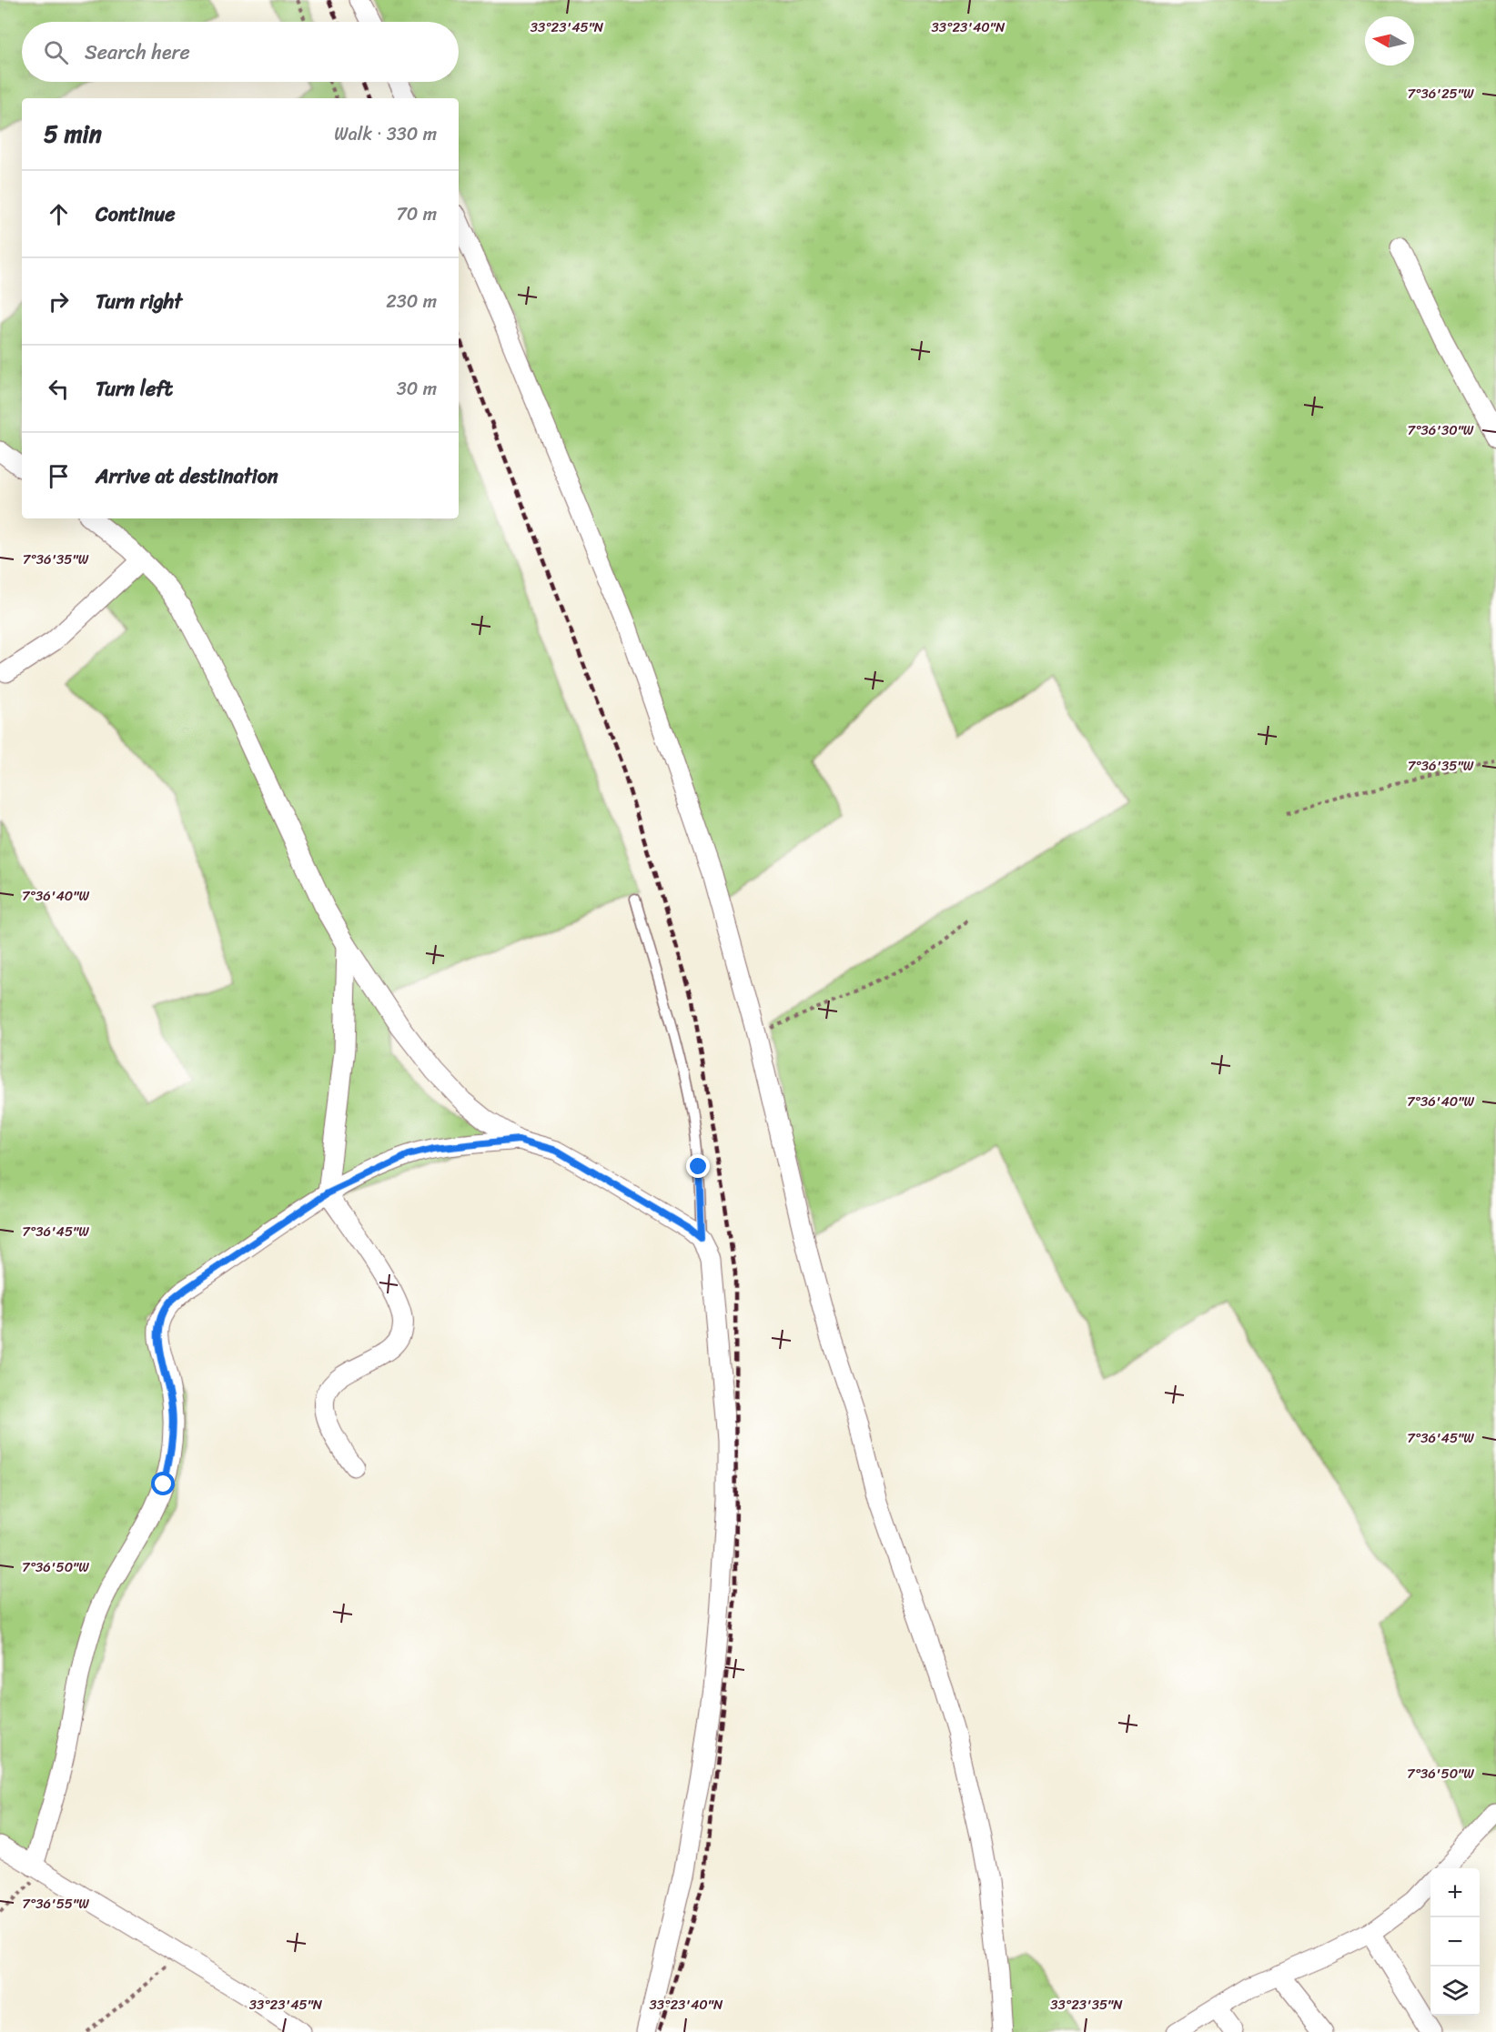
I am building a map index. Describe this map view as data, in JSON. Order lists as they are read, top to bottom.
{
  "north": "left",
  "page": {
    "search": "Search here",
    "heading": ["5 min", "Walk · 330 m"],
    "list": [
      ["Continue", "70 m"],
      ["Turn right", "230 m"],
      ["Turn left", "30 m"],
      "Arrive at destination"
    ],
    "map_buttons": ["+", "−"]
  },
  "coordinates": [
    "33°23'45\"N",
    "33°23'40\"N",
    "7°36'25\"W",
    "7°36'30\"W",
    "7°36'35\"W",
    "7°36'40\"W",
    "7°36'45\"W",
    "7°36'50\"W",
    "7°36'55\"W",
    "33°23'35\"N"
  ]
}
